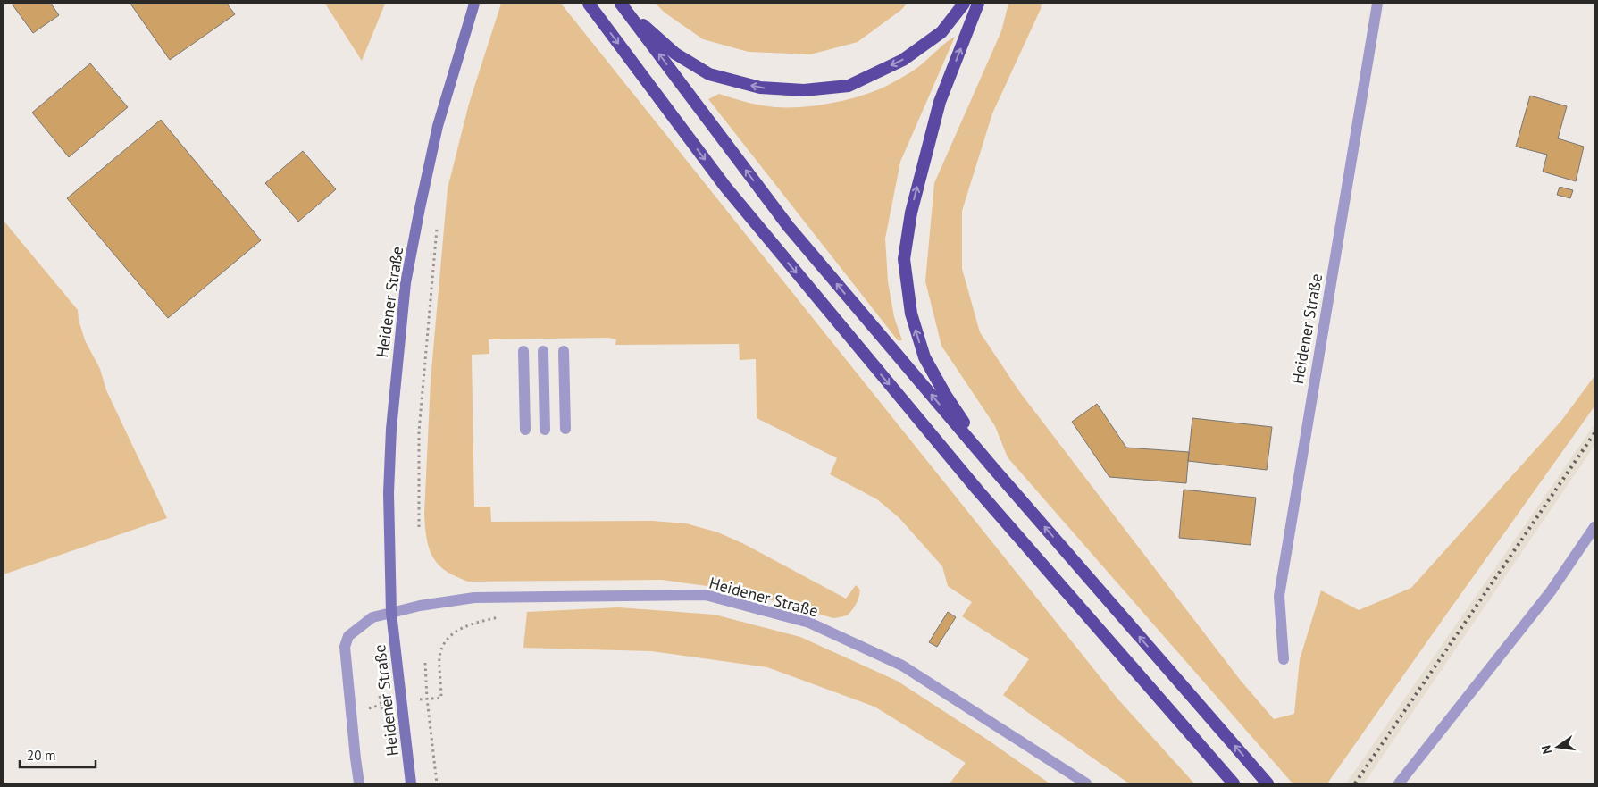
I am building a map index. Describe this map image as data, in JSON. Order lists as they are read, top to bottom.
{
  "streets": {
    "main road": ["Heidener Straße"]
  },
  "scale_bar": "20 m",
  "north": "left"
}
